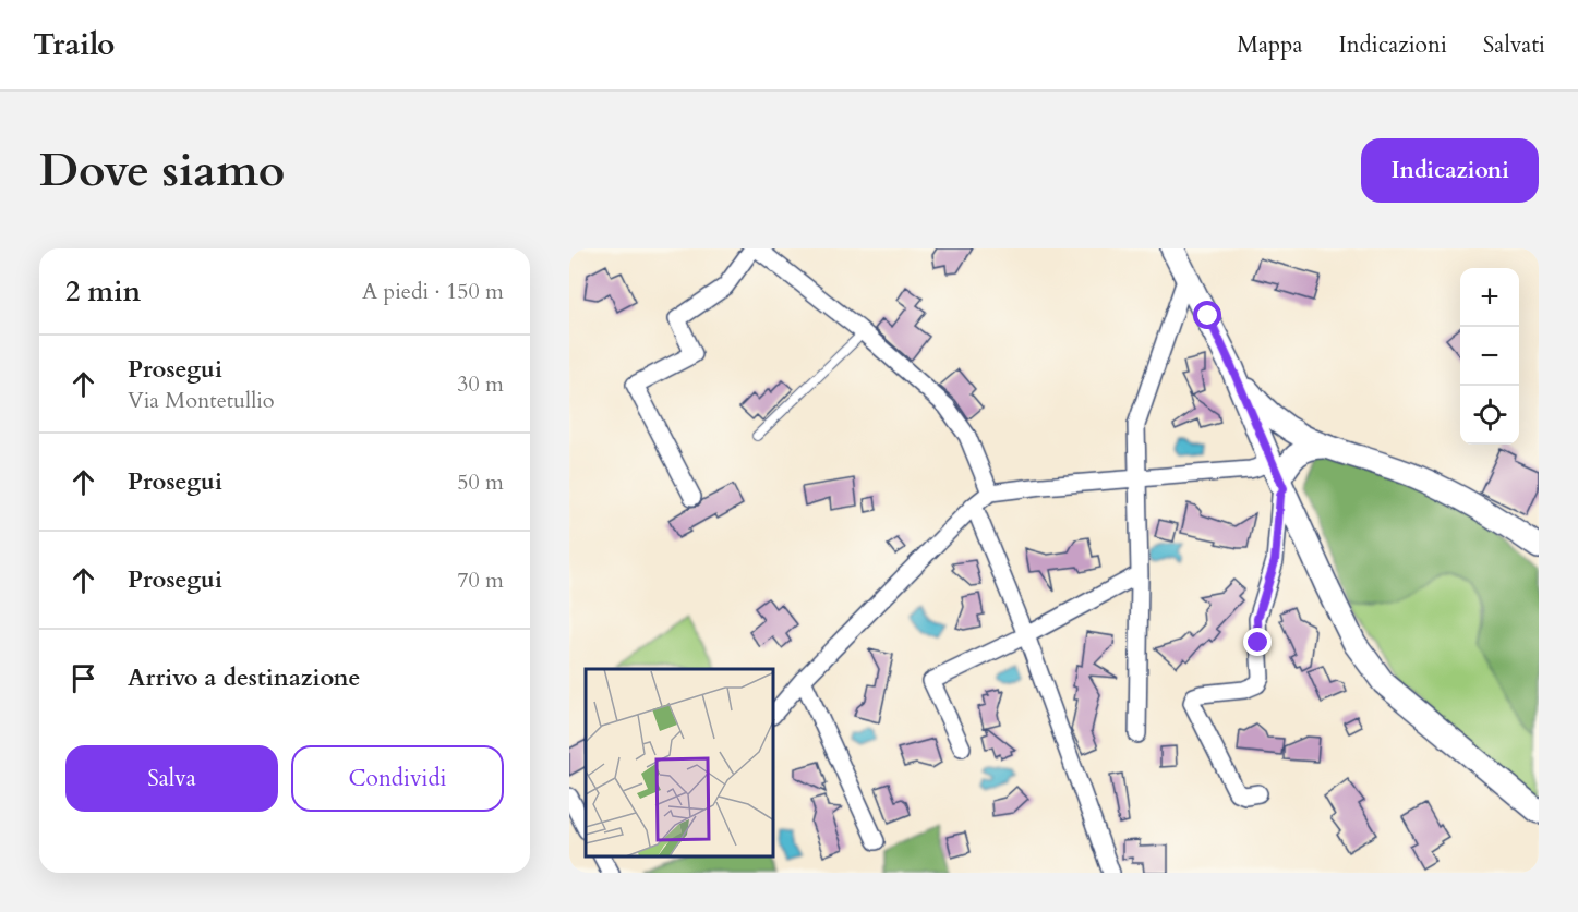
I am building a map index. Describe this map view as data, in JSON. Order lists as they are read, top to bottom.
{
  "page": {
    "header": "Trailo",
    "nav": ["Mappa", "Indicazioni", "Salvati"],
    "buttons": [
      "Indicazioni",
      ["Salva", "Condividi"]
    ],
    "title": "Dove siamo",
    "heading": ["2 min", "A piedi · 150 m"],
    "map_buttons": ["+", "−"],
    "list": [
      ["Prosegui", "Via Montetullio", "30 m"],
      ["Prosegui", "50 m"],
      ["Prosegui", "70 m"],
      "Arrivo a destinazione"
    ]
  }
}
